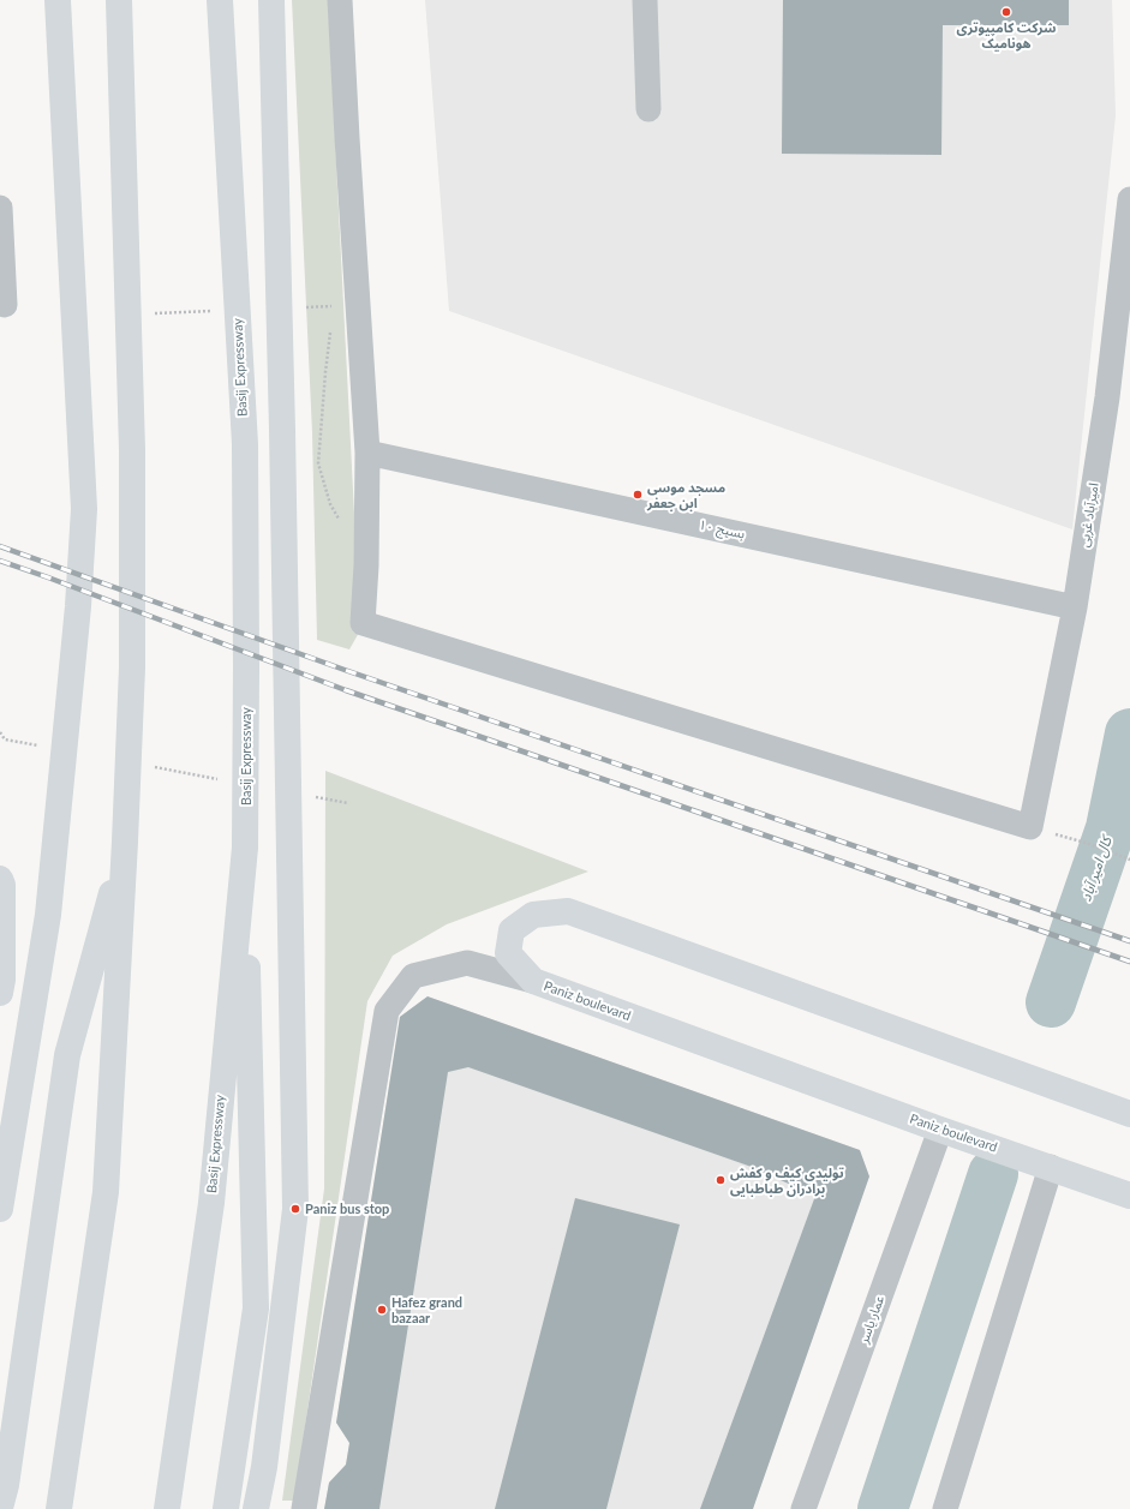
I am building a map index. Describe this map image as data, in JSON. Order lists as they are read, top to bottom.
{
  "streets": {
    "main road": ["Basij Expressway", "Paniz boulevard"],
    "street": ["امیرآباد غربی", "بسیج ۱۰", "عمار یاسر"]
  },
  "crossings": [
    ["امیرآباد غربی", "بسیج ۱۰"],
    ["Paniz boulevard", "عمار یاسر"]
  ],
  "water": ["کال امیر آباد"],
  "places": [
    "شرکت کامپیوتری هونامیک",
    "مسجد موسی ابن جعفر",
    "تولیدی کیف و کفش برادران طباطبایی",
    "Paniz bus stop",
    "Hafez grand bazaar"
  ]
}
